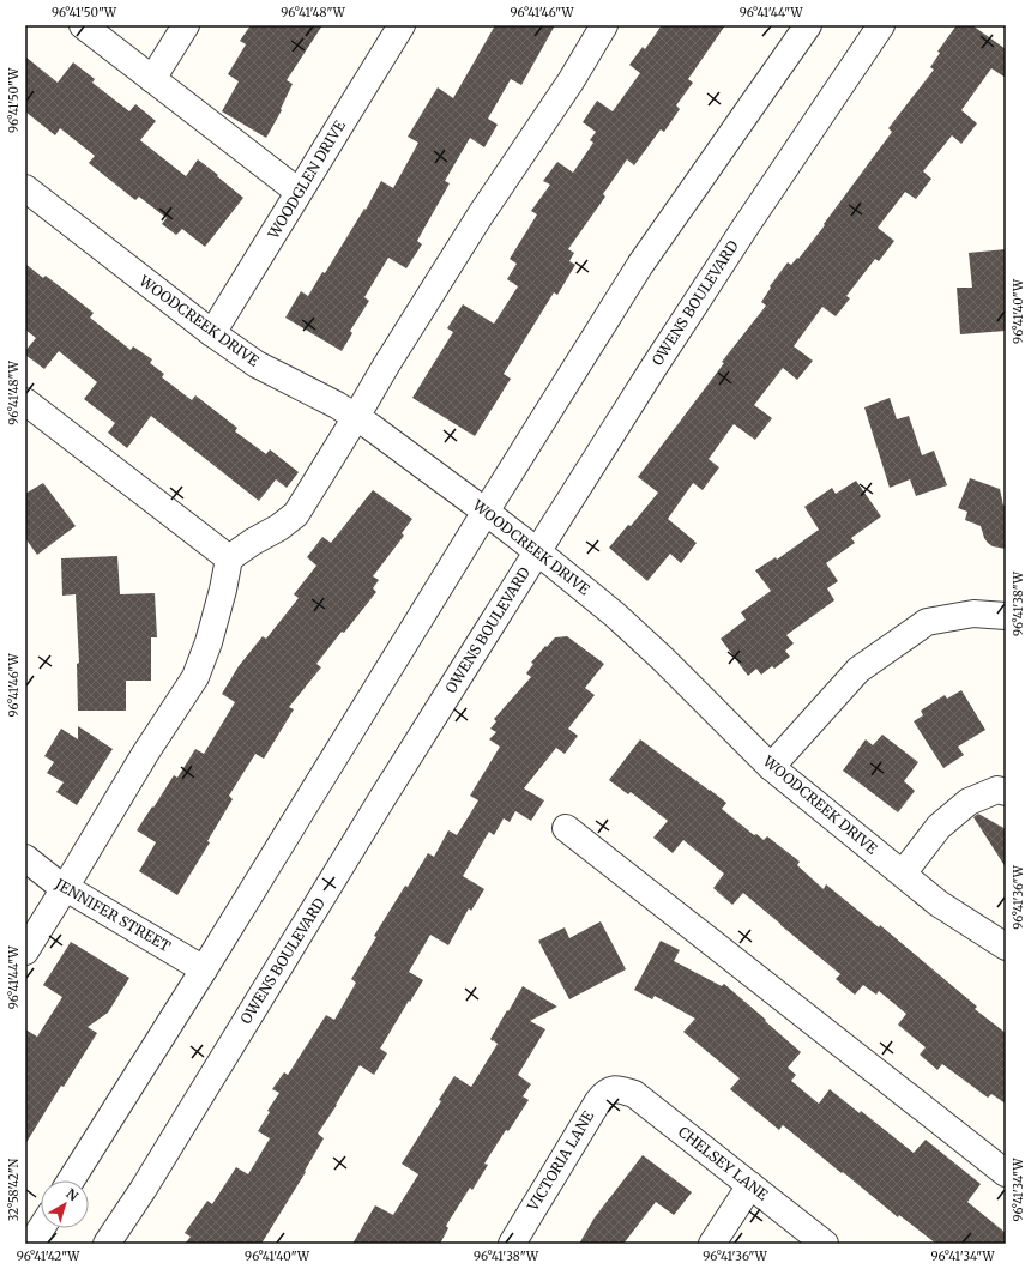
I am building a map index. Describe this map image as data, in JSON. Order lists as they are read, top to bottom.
{
  "streets": {
    "street": [
      "WOODGLEN DRIVE",
      "OWENS BOULEVARD",
      "WOODCREEK DRIVE",
      "JENNIFER STREET",
      "VICTORIA LANE",
      "CHELSEY LANE"
    ]
  },
  "crossings": [
    ["WOODGLEN DRIVE", "WOODCREEK DRIVE"],
    ["OWENS BOULEVARD", "WOODCREEK DRIVE"],
    ["VICTORIA LANE", "CHELSEY LANE"]
  ],
  "north": "top right",
  "coordinates": [
    "96°41'50\"W",
    "96°41'48\"W",
    "96°41'46\"W",
    "96°41'44\"W",
    "96°41'40\"W",
    "96°41'38\"W",
    "96°41'36\"W",
    "32°58'42\"N",
    "96°41'34\"W",
    "96°41'42\"W"
  ]
}
